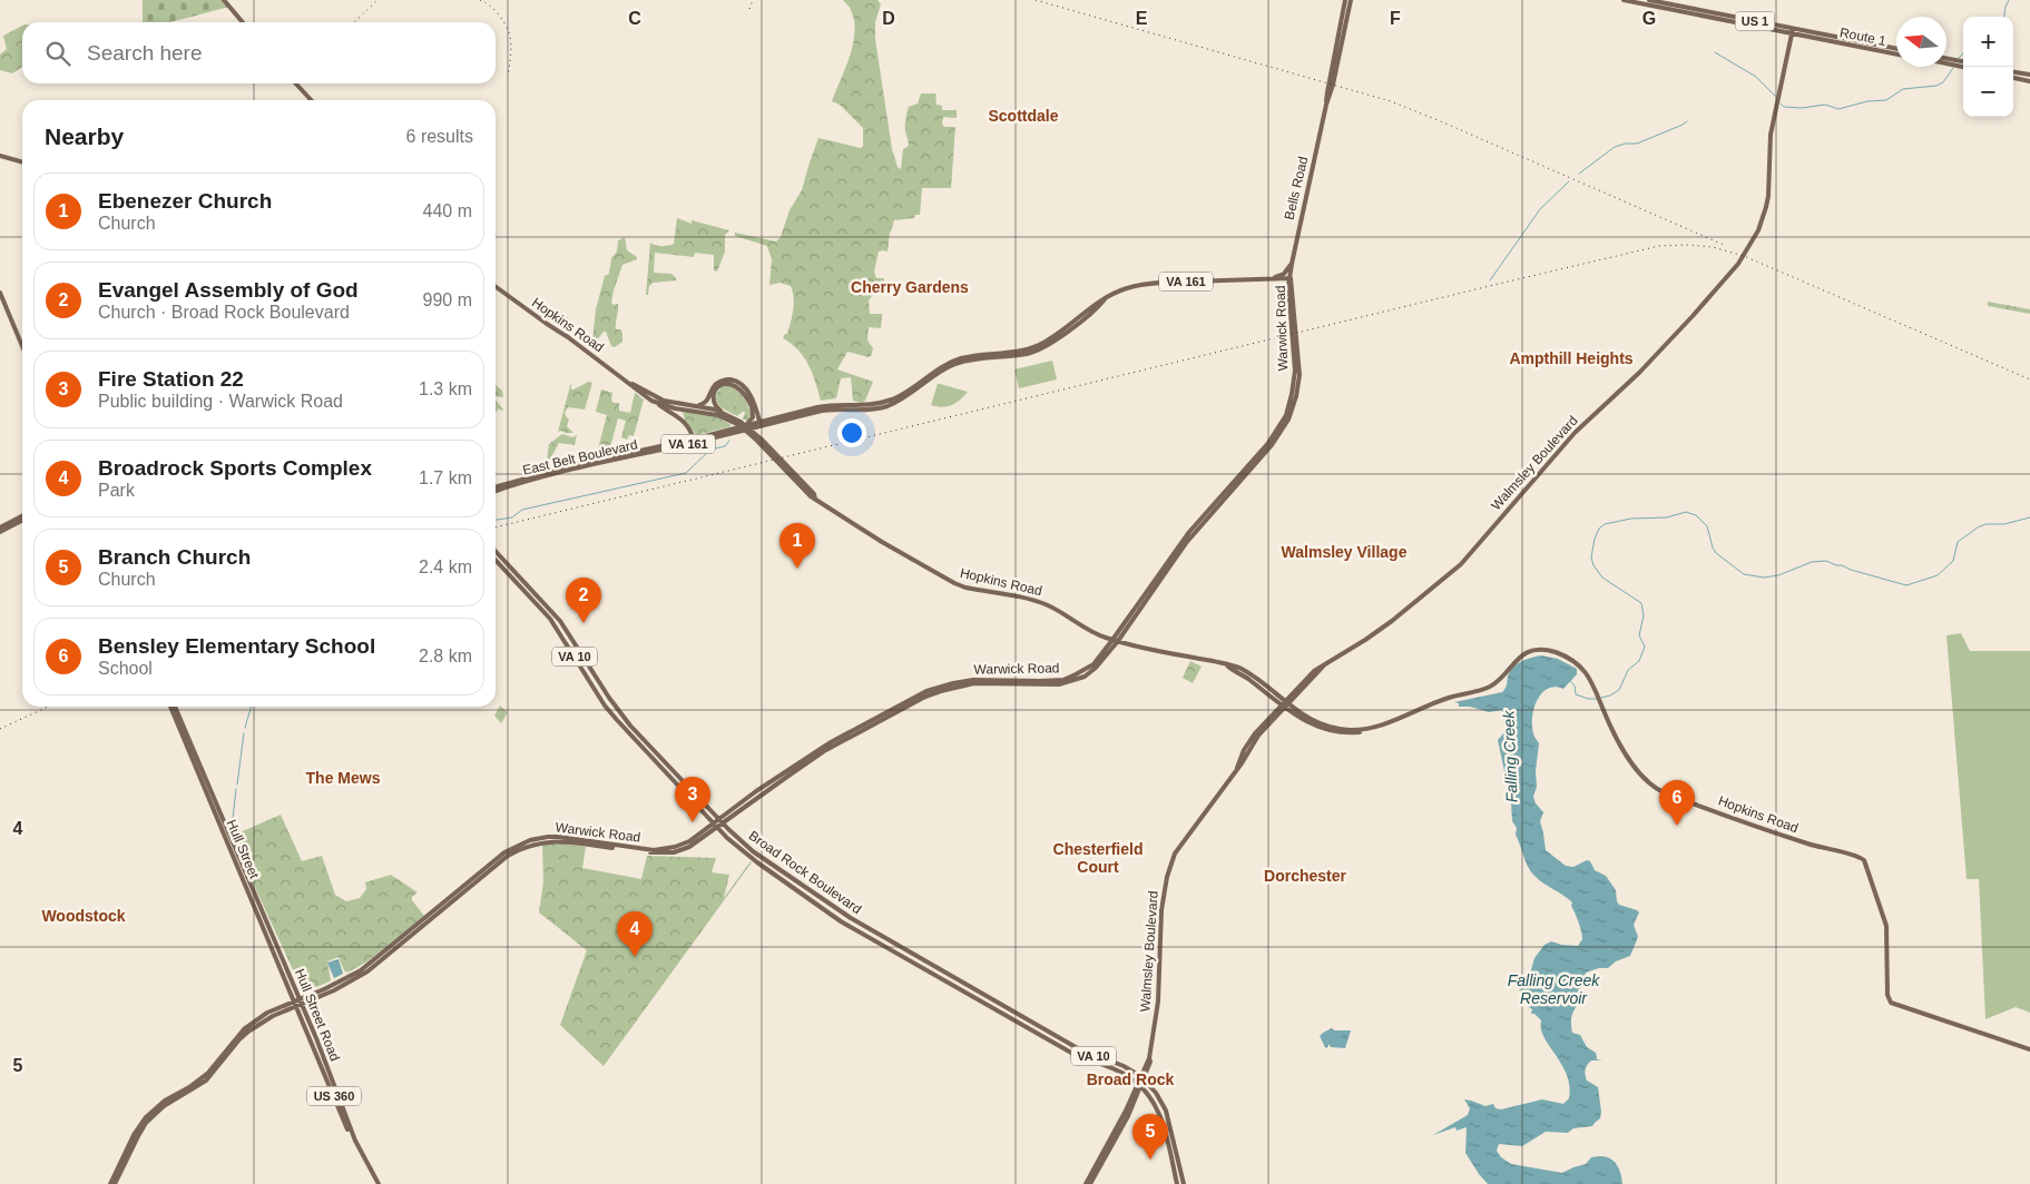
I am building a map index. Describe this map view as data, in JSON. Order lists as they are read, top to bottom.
{
  "streets": {
    "main road": [
      "US 1",
      "Route 1",
      "Bells Road",
      "VA 161",
      "Hopkins Road",
      "Warwick Road",
      "East Belt Boulevard",
      "Walmsley Boulevard",
      "VA 10",
      "Hull Street",
      "Broad Rock Boulevard",
      "Hull Street Road",
      "US 360"
    ]
  },
  "crossings": [
    ["US 1", "Route 1"],
    ["US 1", "Walmsley Boulevard"],
    ["Bells Road", "Warwick Road"],
    ["Bells Road", "East Belt Boulevard"],
    ["Hopkins Road", "Warwick Road"],
    ["Hopkins Road", "Walmsley Boulevard"],
    ["Warwick Road", "East Belt Boulevard"],
    ["Warwick Road", "Hull Street"],
    ["Warwick Road", "Broad Rock Boulevard"],
    ["Warwick Road", "Hull Street Road"],
    ["Walmsley Boulevard", "VA 10"],
    ["Walmsley Boulevard", "Broad Rock Boulevard"],
    ["VA 10", "Broad Rock Boulevard"],
    ["Hull Street", "Hull Street Road"]
  ],
  "districts": [
    "Scottdale",
    "Cherry Gardens",
    "Ampthill Heights",
    "Walmsley Village",
    "The Mews",
    "Chesterfield Court",
    "Dorchester",
    "Woodstock",
    "Broad Rock"
  ],
  "water": ["Falling Creek", "Falling Creek Reservoir"],
  "north": "left",
  "page": {
    "map_buttons": ["+", "−"],
    "search": "Search here",
    "heading": ["Nearby", "6 results"],
    "list": [
      {
        "mark": "1",
        "name": "Ebenezer Church",
        "note": "Church",
        "value": "440 m"
      },
      {
        "mark": "2",
        "name": "Evangel Assembly of God",
        "note": "Church · Broad Rock Boulevard",
        "value": "990 m"
      },
      {
        "mark": "3",
        "name": "Fire Station 22",
        "note": "Public building · Warwick Road",
        "value": "1.3 km"
      },
      {
        "mark": "4",
        "name": "Broadrock Sports Complex",
        "note": "Park",
        "value": "1.7 km"
      },
      {
        "mark": "5",
        "name": "Branch Church",
        "note": "Church",
        "value": "2.4 km"
      },
      {
        "mark": "6",
        "name": "Bensley Elementary School",
        "note": "School",
        "value": "2.8 km"
      }
    ],
    "pins": [
      "1",
      "2",
      "3",
      "6",
      "4",
      "5"
    ]
  },
  "grid": {
    "columns": [
      "C",
      "D",
      "E",
      "F",
      "G"
    ],
    "rows": ["4", "5"]
  }
}
